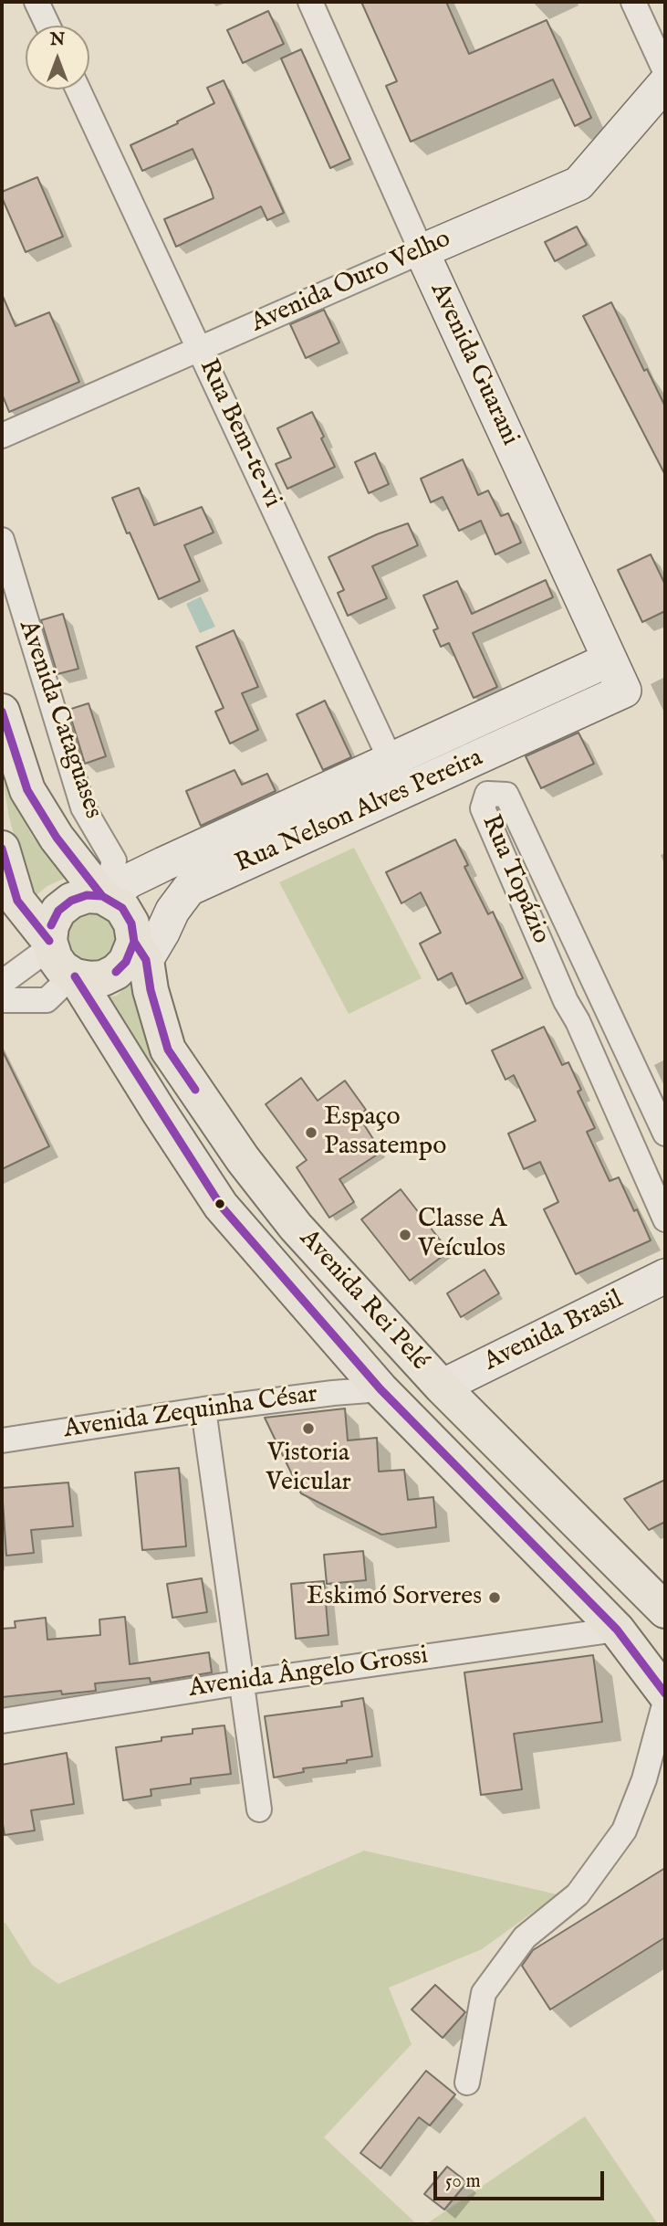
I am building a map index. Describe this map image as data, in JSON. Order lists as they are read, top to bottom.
{
  "streets": {
    "main road": ["Avenida Rei Pelé"],
    "street": [
      "Avenida Ouro Velho",
      "Avenida Guarani",
      "Rua Bem-te-vi",
      "Avenida Cataguases",
      "Rua Nelson Alves Pereira",
      "Rua Topázio",
      "Avenida Brasil",
      "Avenida Zequinha César",
      "Avenida Ângelo Grossi"
    ]
  },
  "crossings": [
    ["Avenida Ouro Velho", "Avenida Guarani"],
    ["Avenida Ouro Velho", "Rua Bem-te-vi"],
    ["Avenida Guarani", "Rua Nelson Alves Pereira"],
    ["Rua Bem-te-vi", "Rua Nelson Alves Pereira"],
    ["Avenida Cataguases", "Rua Nelson Alves Pereira"],
    ["Avenida Cataguases", "Avenida Rei Pelé"],
    ["Rua Nelson Alves Pereira", "Avenida Rei Pelé"],
    ["Avenida Rei Pelé", "Avenida Brasil"],
    ["Avenida Rei Pelé", "Avenida Zequinha César"],
    ["Avenida Rei Pelé", "Avenida Ângelo Grossi"]
  ],
  "places": [
    "Espaço Passatempo",
    "Classe A Veículos",
    "Vistoria Veicular",
    "Eskimó Sorveres"
  ],
  "scale_bar": "50 m",
  "north": "top"
}
